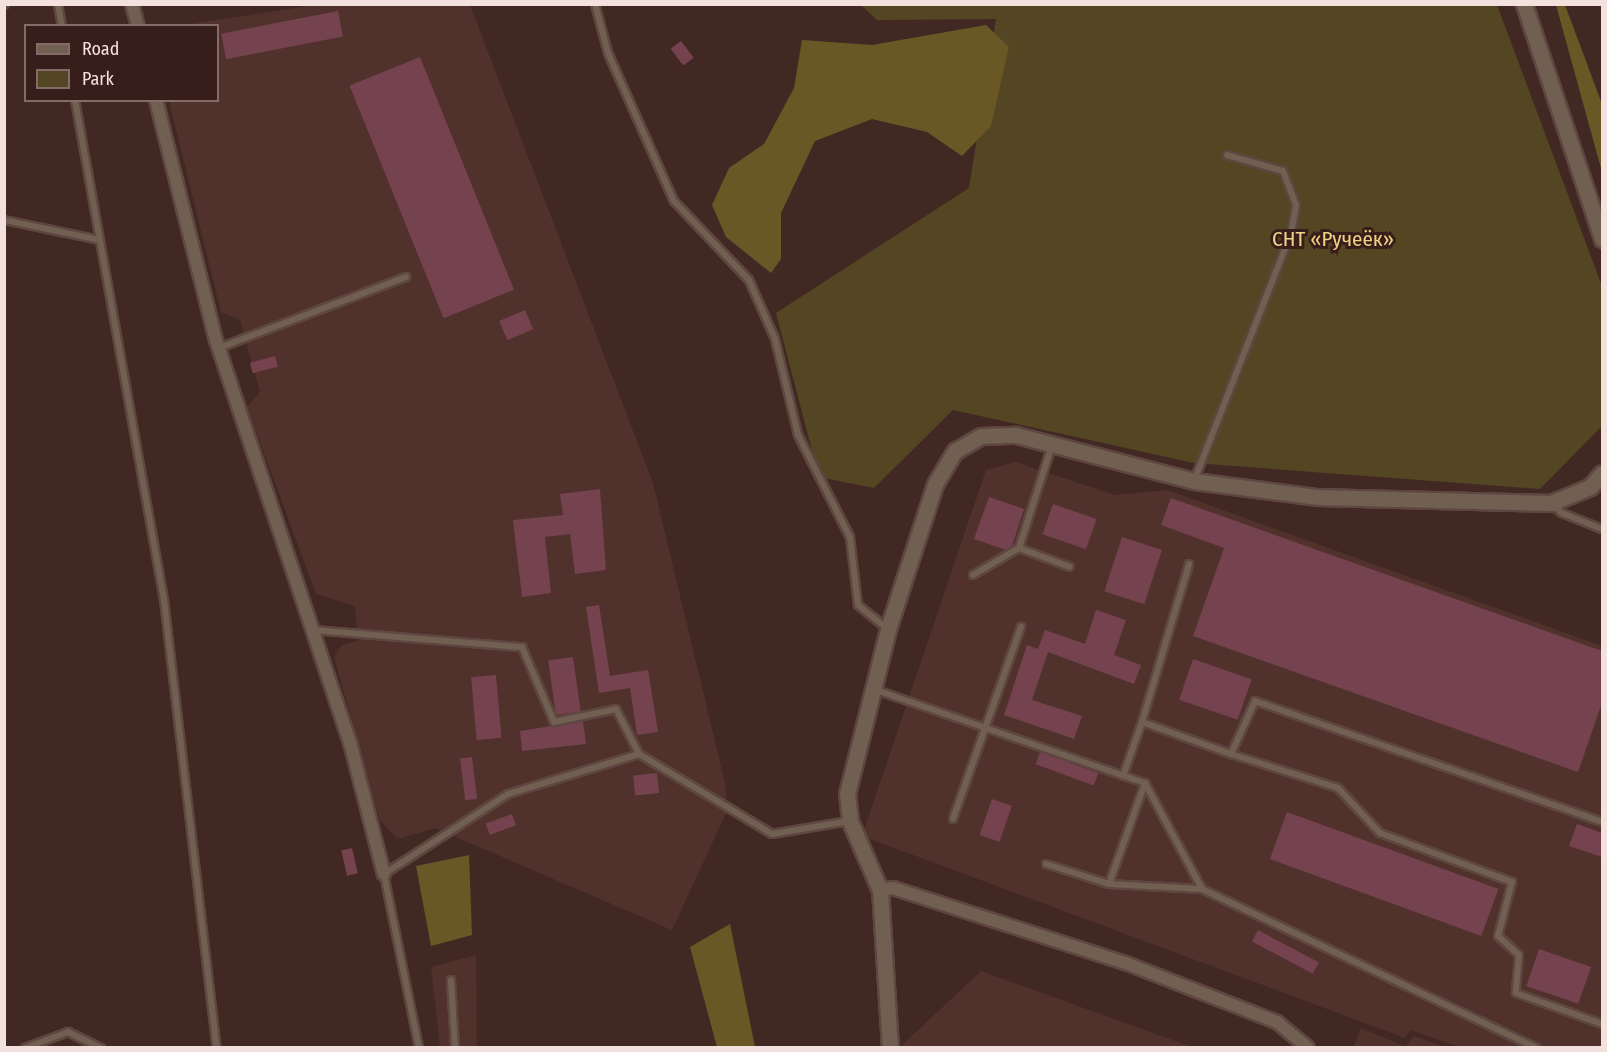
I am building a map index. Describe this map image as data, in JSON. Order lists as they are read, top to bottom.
{
  "parks": ["СНТ «Ручеёк»"],
  "legend": ["Road", "Park"]
}
